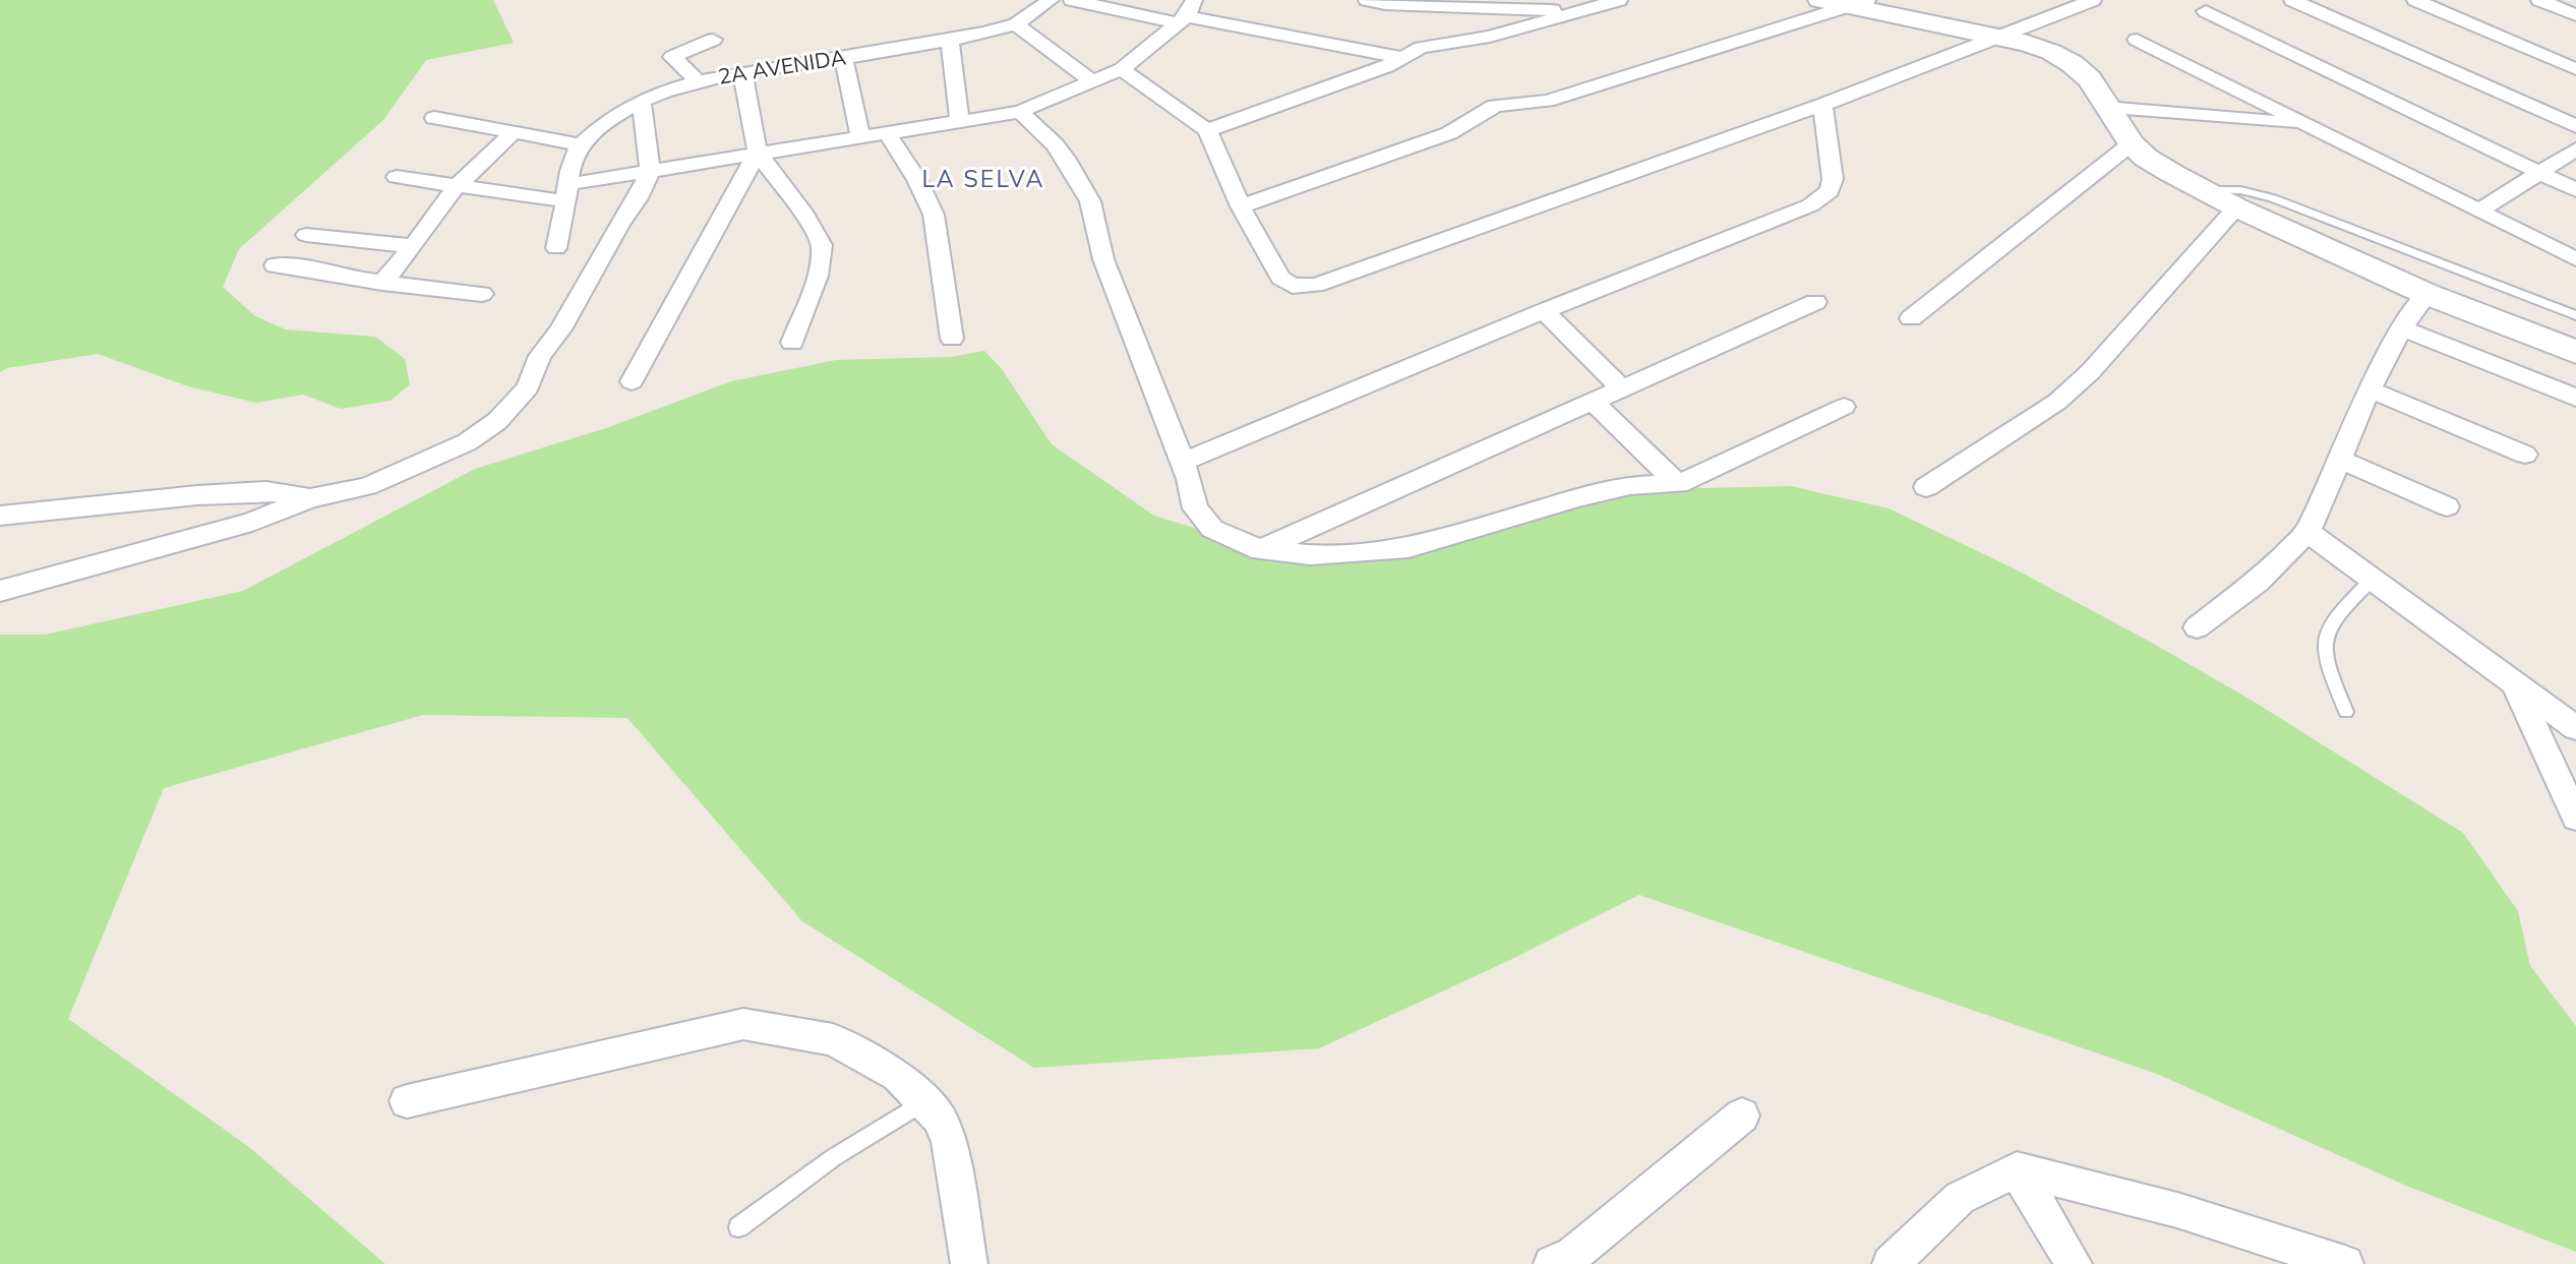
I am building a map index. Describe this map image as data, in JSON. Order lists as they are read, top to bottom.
{
  "streets": {
    "street": ["2A AVENIDA"]
  },
  "districts": ["LA SELVA"]
}
